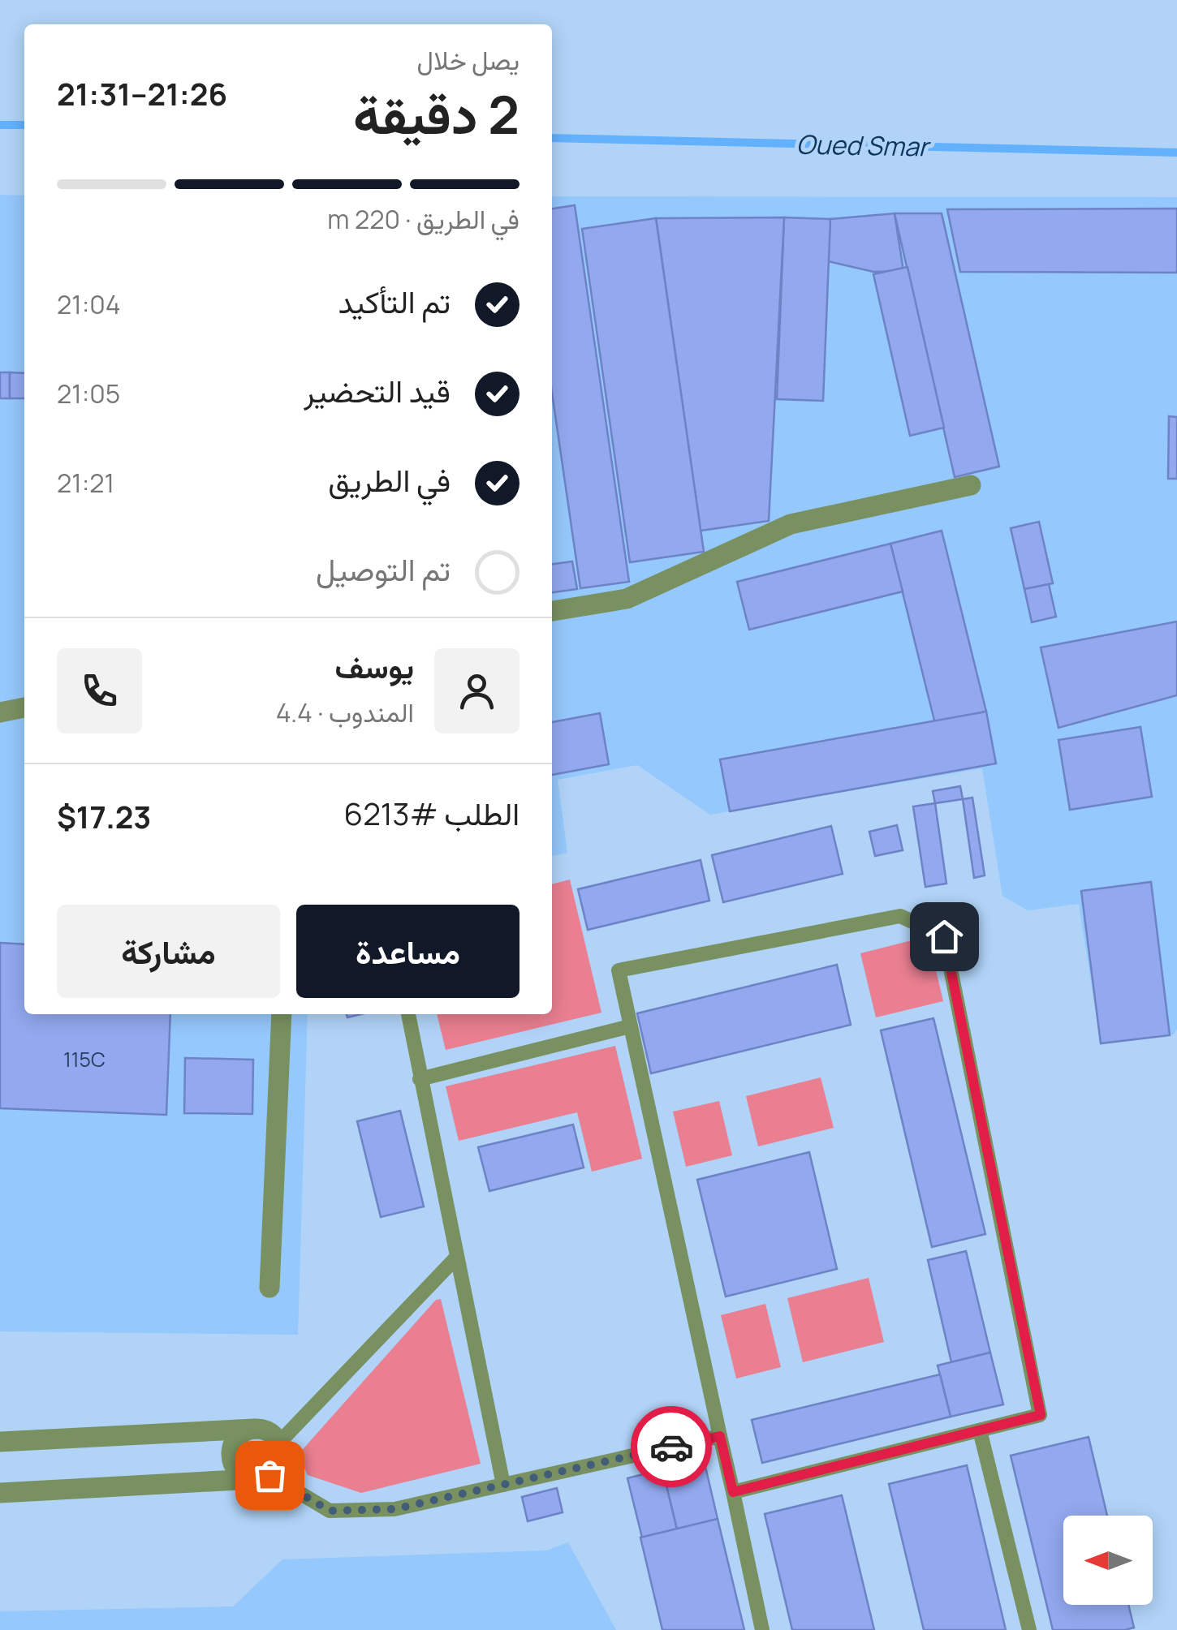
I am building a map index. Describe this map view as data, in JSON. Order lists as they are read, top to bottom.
{
  "water": ["Oued Smar"],
  "house_numbers": ["115C"],
  "north": "left",
  "page": {
    "heading": ["2 دقيقة", "يصل خلال", "21:26–21:31"],
    "panel": [
      "يوسف",
      "المندوب · 4.4",
      "الطلب #6213",
      "$17.23"
    ],
    "bar": "في الطريق · 220 m",
    "list": [
      ["تم التأكيد", "21:04"],
      ["قيد التحضير", "21:05"],
      ["في الطريق", "21:21"],
      "تم التوصيل"
    ],
    "buttons": ["مساعدة", "مشاركة"]
  }
}
